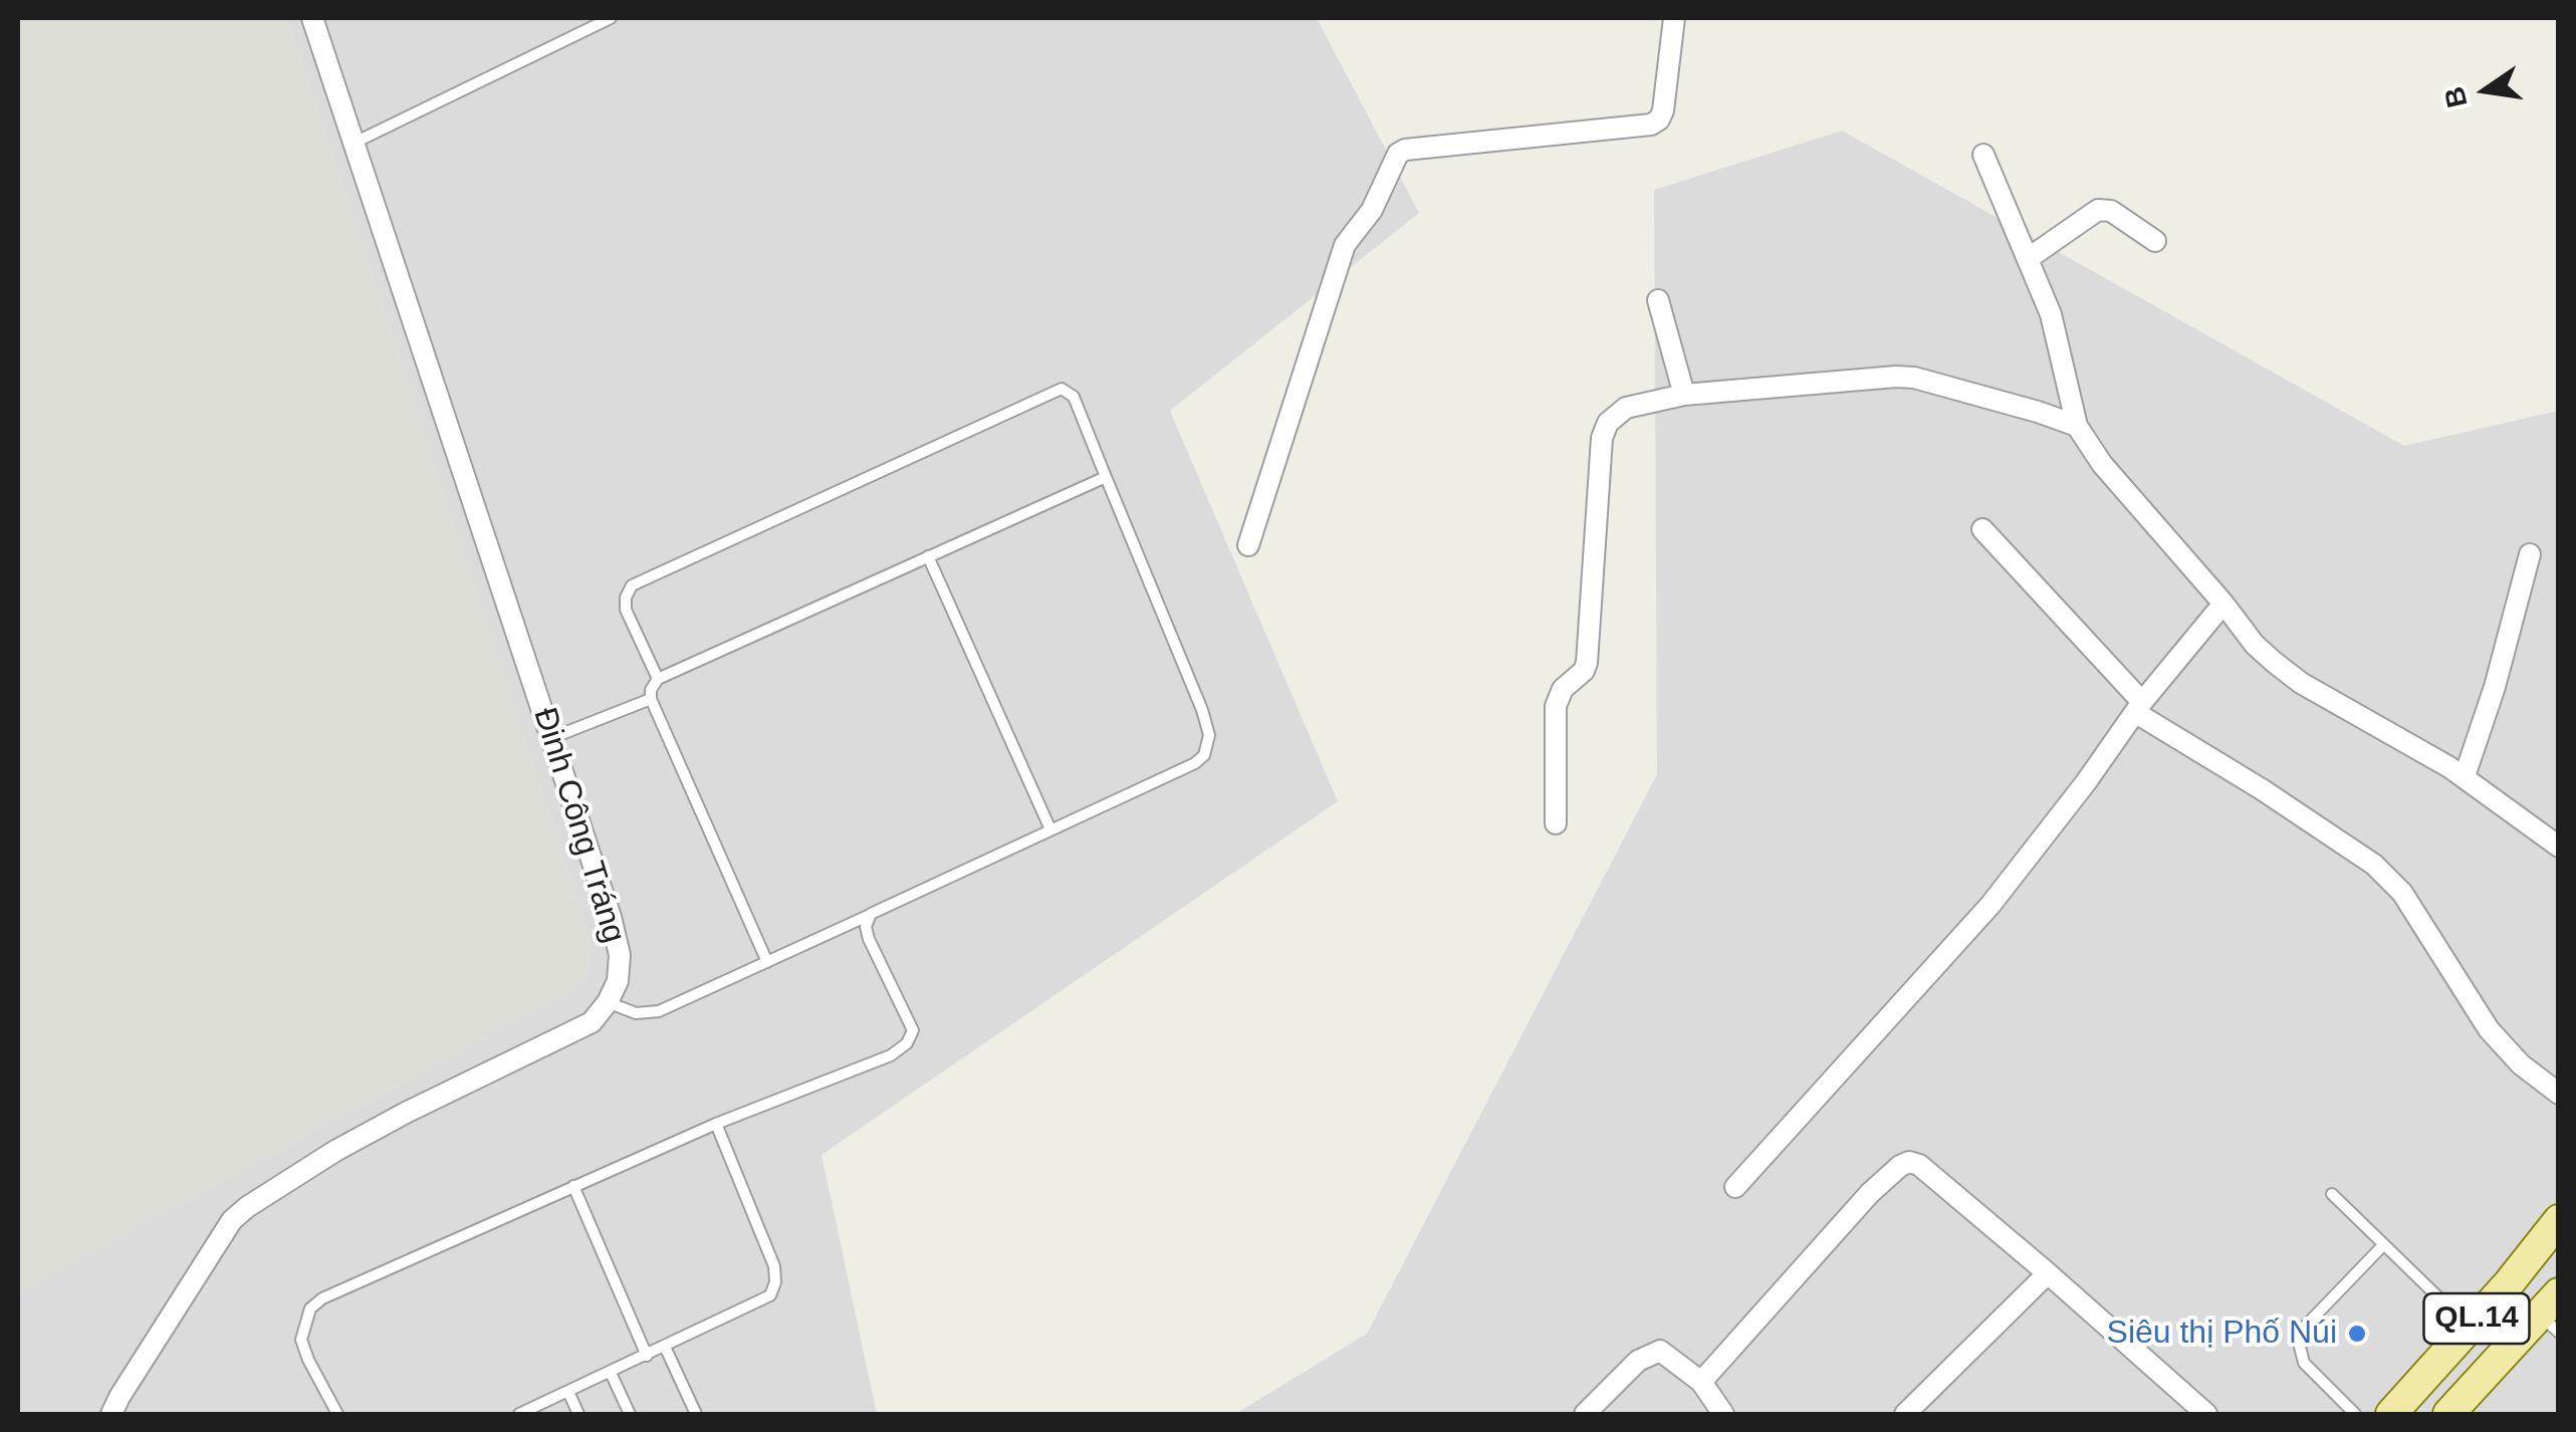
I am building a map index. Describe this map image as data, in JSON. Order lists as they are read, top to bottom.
{
  "streets": {
    "main road": ["QL.14"],
    "street": ["Đinh Công Tráng"]
  },
  "places": ["Siêu thị Phố Núi"],
  "north": "left"
}
